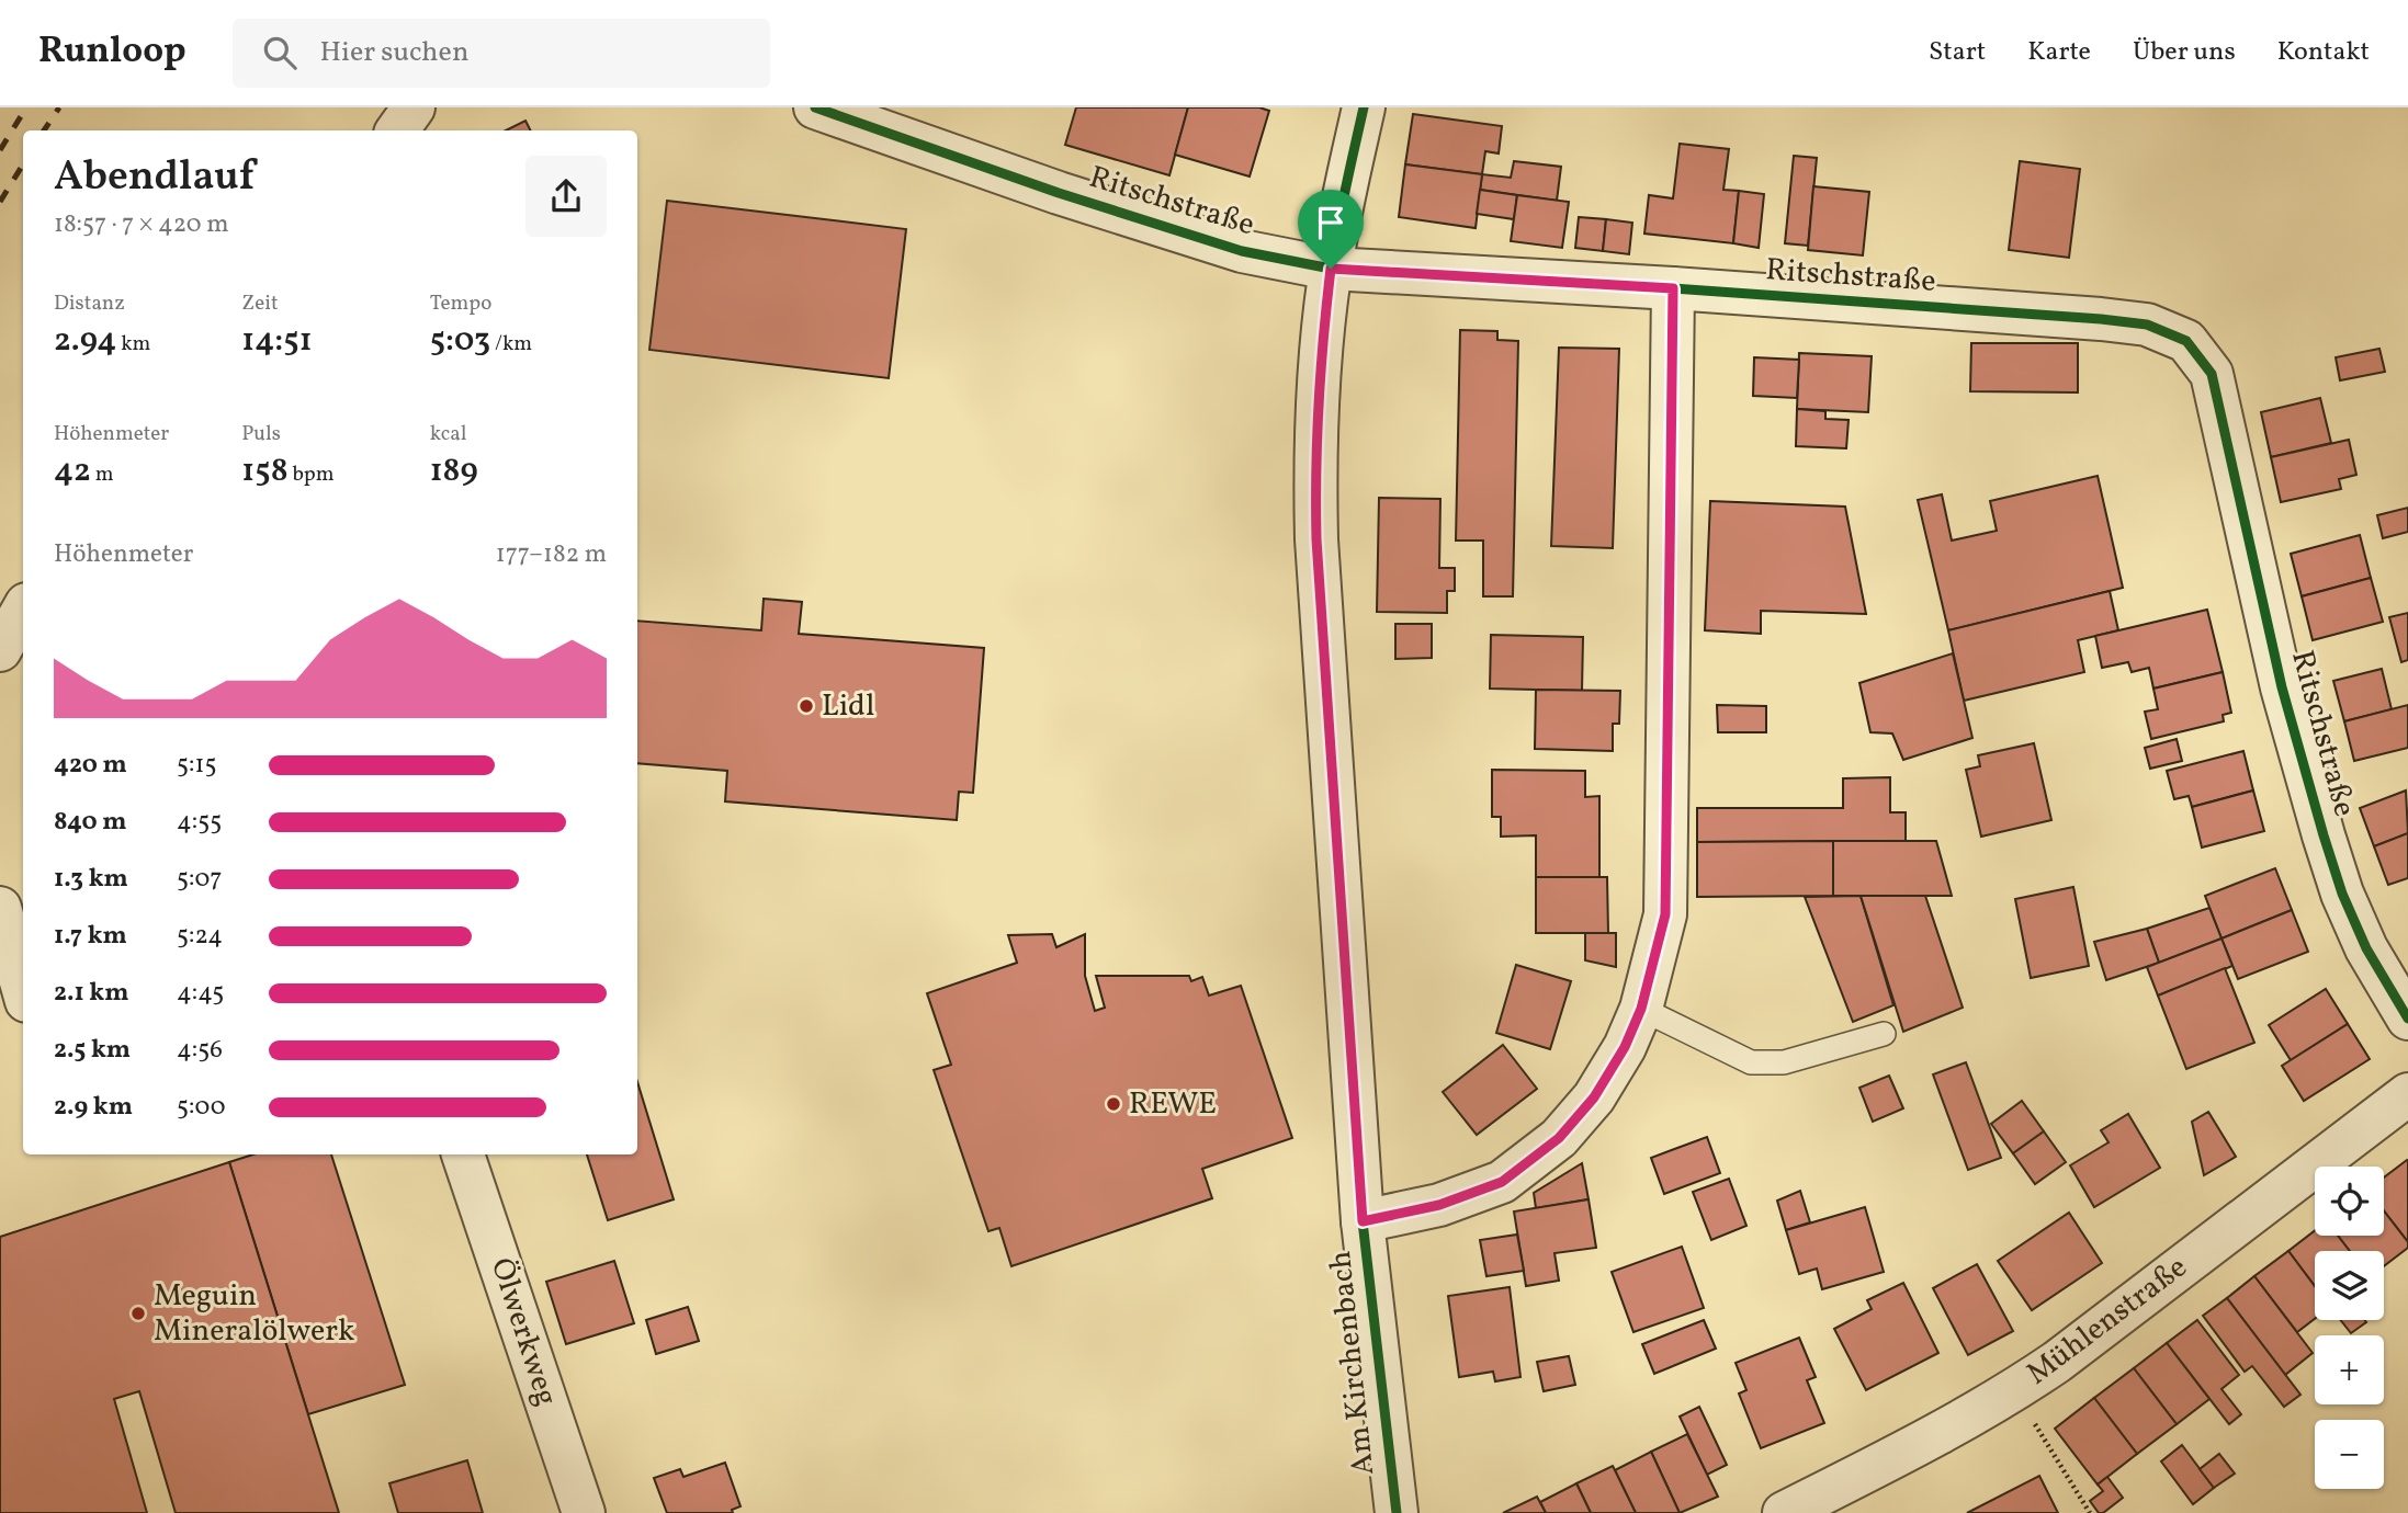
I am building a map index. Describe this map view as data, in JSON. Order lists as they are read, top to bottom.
{
  "streets": {
    "street": [
      "Ritschstraße",
      "Mühlenstraße",
      "Ölwerkweg",
      "Am Kirchenbach"
    ]
  },
  "crossings": [
    ["Ritschstraße", "Am Kirchenbach"]
  ],
  "places": ["Lidl", "REWE", "Meguin Mineralölwerk"],
  "page": {
    "header": "Runloop",
    "search": "Hier suchen",
    "nav": [
      "Start",
      "Karte",
      "Über uns",
      "Kontakt"
    ],
    "heading": ["Abendlauf", "18:57 · 7 × 420 m"],
    "stats": [
      ["Distanz", "2.94 km"],
      ["Zeit", "14:51"],
      ["Tempo", "5:03 /km"],
      ["Höhenmeter", "42 m"],
      ["Puls", "158 bpm"],
      ["kcal", "189"]
    ],
    "chart": ["Höhenmeter", "177–182 m"],
    "list": [
      {
        "name": "420 m",
        "note": "5:15"
      },
      {
        "name": "840 m",
        "note": "4:55"
      },
      {
        "name": "1.3 km",
        "note": "5:07"
      },
      {
        "name": "1.7 km",
        "note": "5:24"
      },
      {
        "name": "2.1 km",
        "note": "4:45"
      },
      {
        "name": "2.5 km",
        "note": "4:56"
      },
      {
        "name": "2.9 km",
        "note": "5:00"
      }
    ],
    "map_buttons": ["+", "−"]
  }
}
